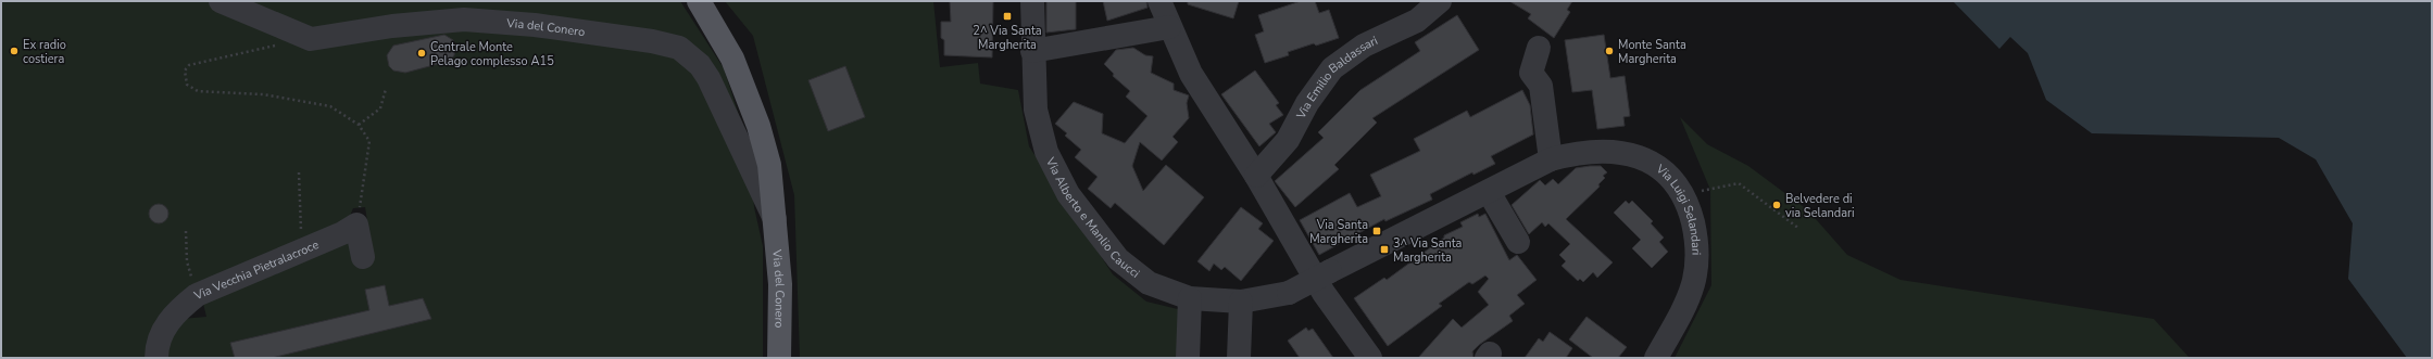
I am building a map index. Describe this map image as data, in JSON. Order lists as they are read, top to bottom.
{
  "streets": {
    "main road": ["Via del Conero"],
    "street": [
      "Via Emilio Baldassari",
      "Via Luigi Selandari",
      "Via Alberto e Manlio Caucci",
      "Via Vecchia Pietralacroce"
    ]
  },
  "crossings": [
    ["Via Luigi Selandari", "Via Alberto e Manlio Caucci"]
  ],
  "places": {
    "transit": ["2^ Via Santa Margherita", "Via Santa Margherita", "3^ Via Santa Margherita"],
    "other": [
      "Ex radio costiera",
      "Monte Santa Margherita",
      "Centrale Monte Pelago complesso A15",
      "Belvedere di via Selandari"
    ]
  }
}
